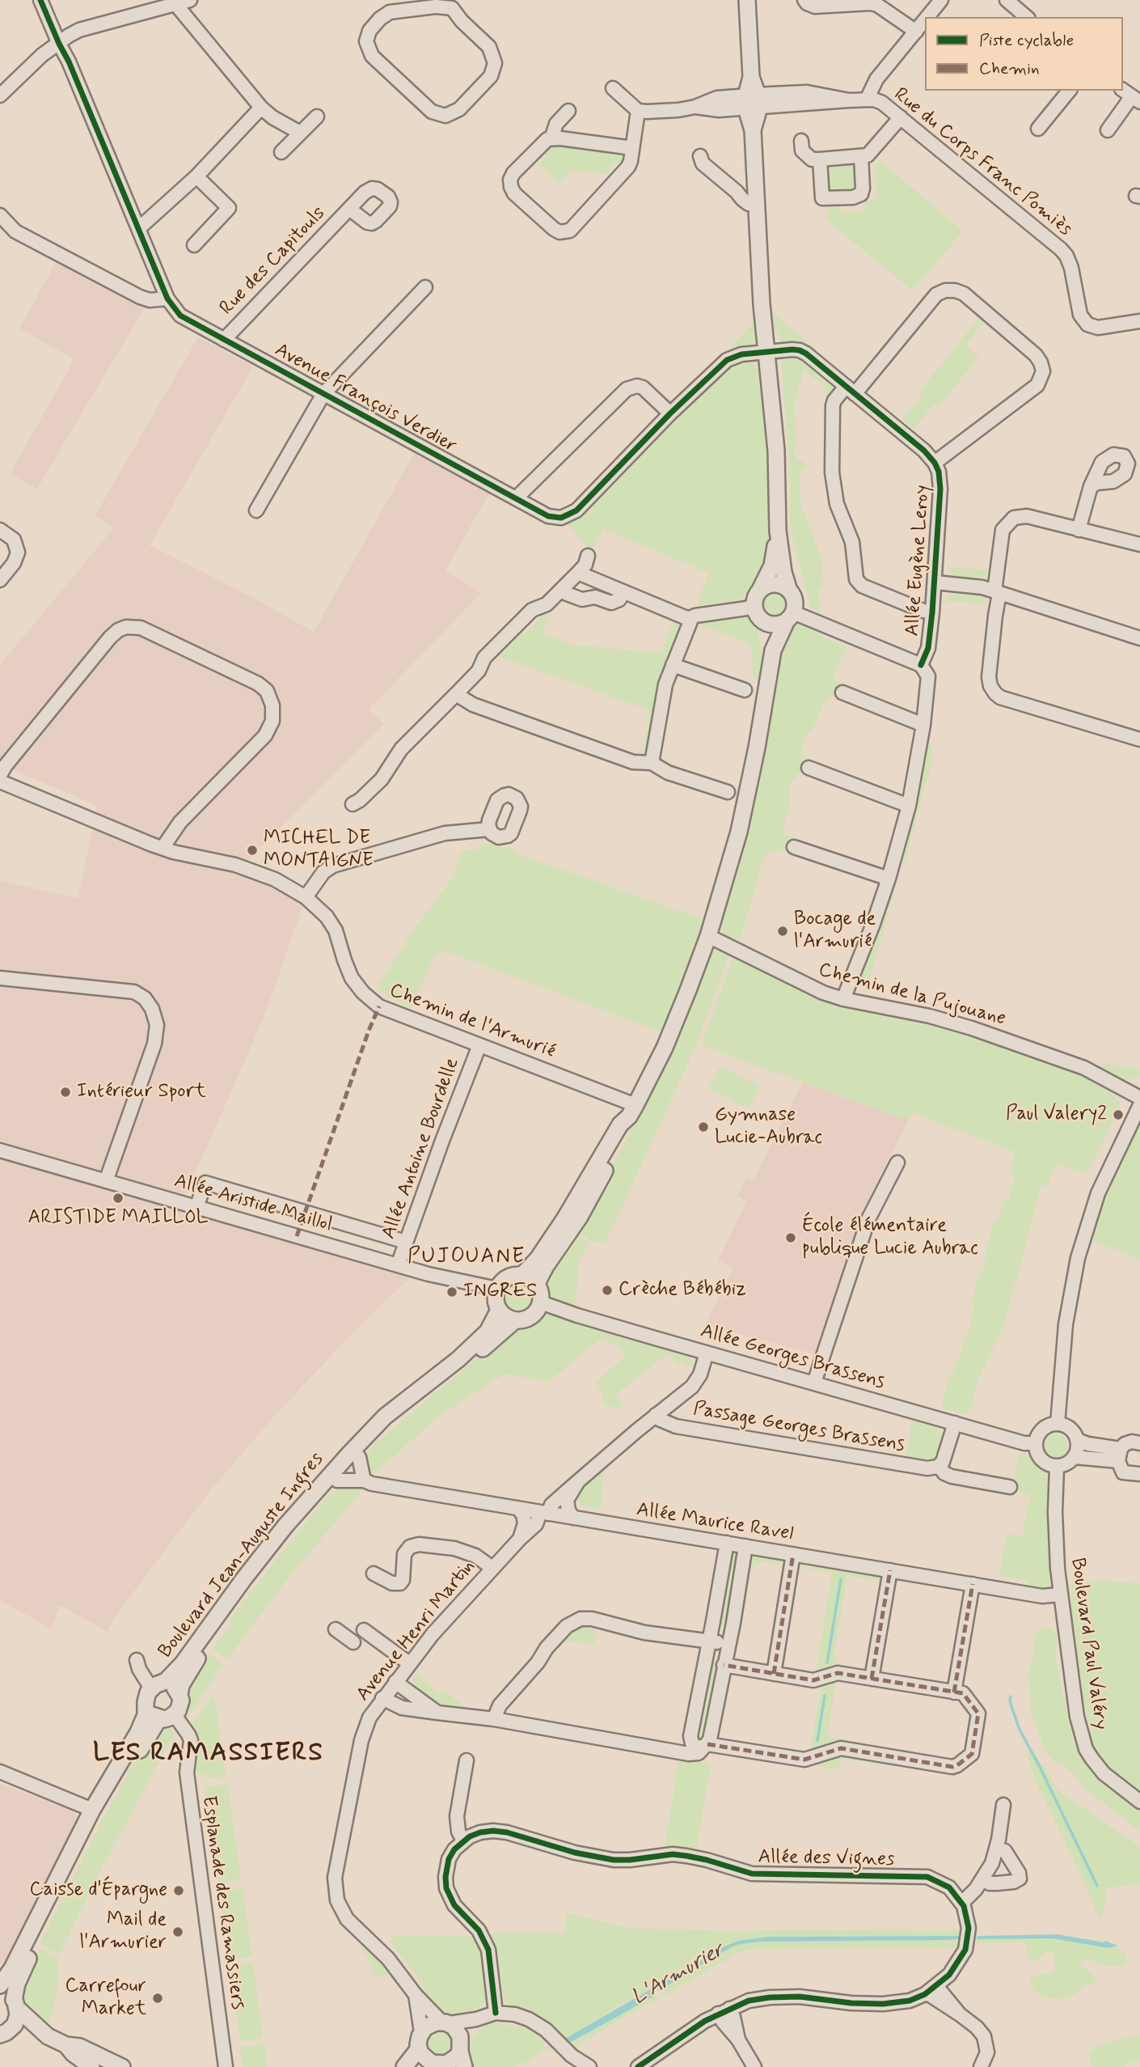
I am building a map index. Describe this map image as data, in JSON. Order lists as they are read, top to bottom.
{
  "streets": {
    "main road": ["Boulevard Jean-Auguste Ingres"],
    "street": [
      "Rue du Corps Franc Pomiès",
      "Rue des Capitouls",
      "Avenue François Verdier",
      "Allée Eugène Leroy",
      "Chemin de la Pujouane",
      "Chemin de l'Armurié",
      "Allée Antoine Bourdelle",
      "Allée Aristide Maillol",
      "Allée Georges Brassens",
      "Passage Georges Brassens",
      "Allée Maurice Ravel",
      "Avenue Henri Martin",
      "Boulevard Paul Valéry",
      "Allée des Vignes",
      "Esplanade des Ramassiers"
    ]
  },
  "crossings": [
    ["Rue des Capitouls", "Avenue François Verdier"],
    ["Avenue François Verdier", "Allée Eugène Leroy"],
    ["Chemin de l'Armurié", "Allée Antoine Bourdelle"],
    ["Allée Antoine Bourdelle", "Allée Aristide Maillol"],
    ["Allée Aristide Maillol", "Allée Georges Brassens"],
    ["Allée Aristide Maillol", "Boulevard Jean-Auguste Ingres"],
    ["Allée Georges Brassens", "Boulevard Jean-Auguste Ingres"],
    ["Allée Georges Brassens", "Avenue Henri Martin"],
    ["Allée Georges Brassens", "Boulevard Paul Valéry"],
    ["Passage Georges Brassens", "Avenue Henri Martin"],
    ["Allée Maurice Ravel", "Boulevard Jean-Auguste Ingres"],
    ["Allée Maurice Ravel", "Avenue Henri Martin"],
    ["Allée Maurice Ravel", "Boulevard Paul Valéry"],
    ["Boulevard Jean-Auguste Ingres", "Esplanade des Ramassiers"]
  ],
  "districts": ["PUJOUANE", "LES RAMASSIERS"],
  "water": ["L'Armurier"],
  "places": [
    "MICHEL DE MONTAIGNE",
    "Bocage de l'Armurié",
    "Intérieur Sport",
    "Paul Valery2",
    "Gymnase Lucie-Aubrac",
    "ARISTIDE MAILLOL",
    "École élémentaire publique Lucie Aubrac",
    "Crèche Bébébiz",
    "INGRES",
    "Caisse d'Épargne",
    "Mail de l'Armurier",
    "Carrefour Market"
  ],
  "legend": ["Piste cyclable", "Chemin"]
}
